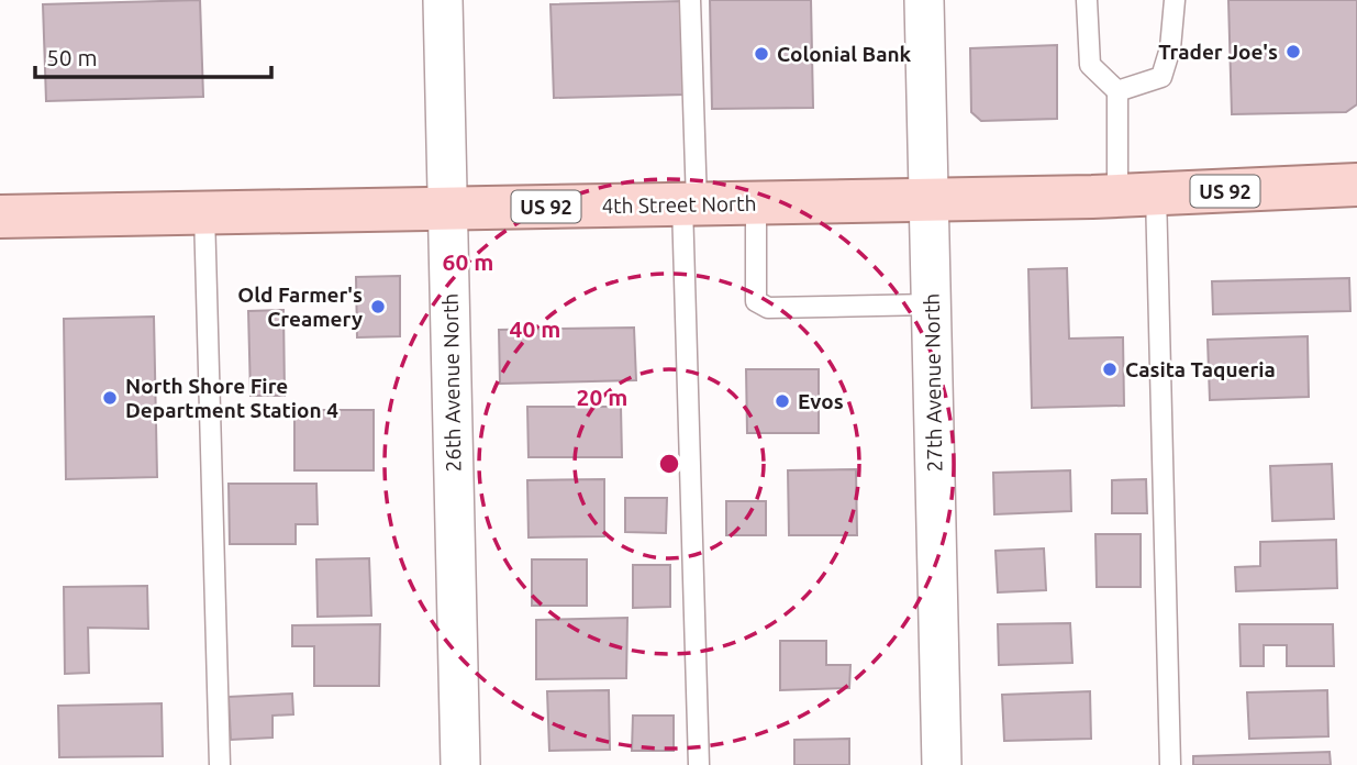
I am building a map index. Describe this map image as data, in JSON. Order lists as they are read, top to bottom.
{
  "streets": {
    "main road": ["US 92", "4th Street North"],
    "street": ["26th Avenue North", "27th Avenue North"]
  },
  "crossings": [
    ["4th Street North", "26th Avenue North"],
    ["4th Street North", "27th Avenue North"]
  ],
  "places": [
    "Trader Joe's",
    "Colonial Bank",
    "Old Farmer's Creamery",
    "Casita Taqueria",
    "North Shore Fire Department Station 4",
    "Evos"
  ],
  "scale_bar": "50 m",
  "rings": ["60 m", "40 m", "20 m"]
}
